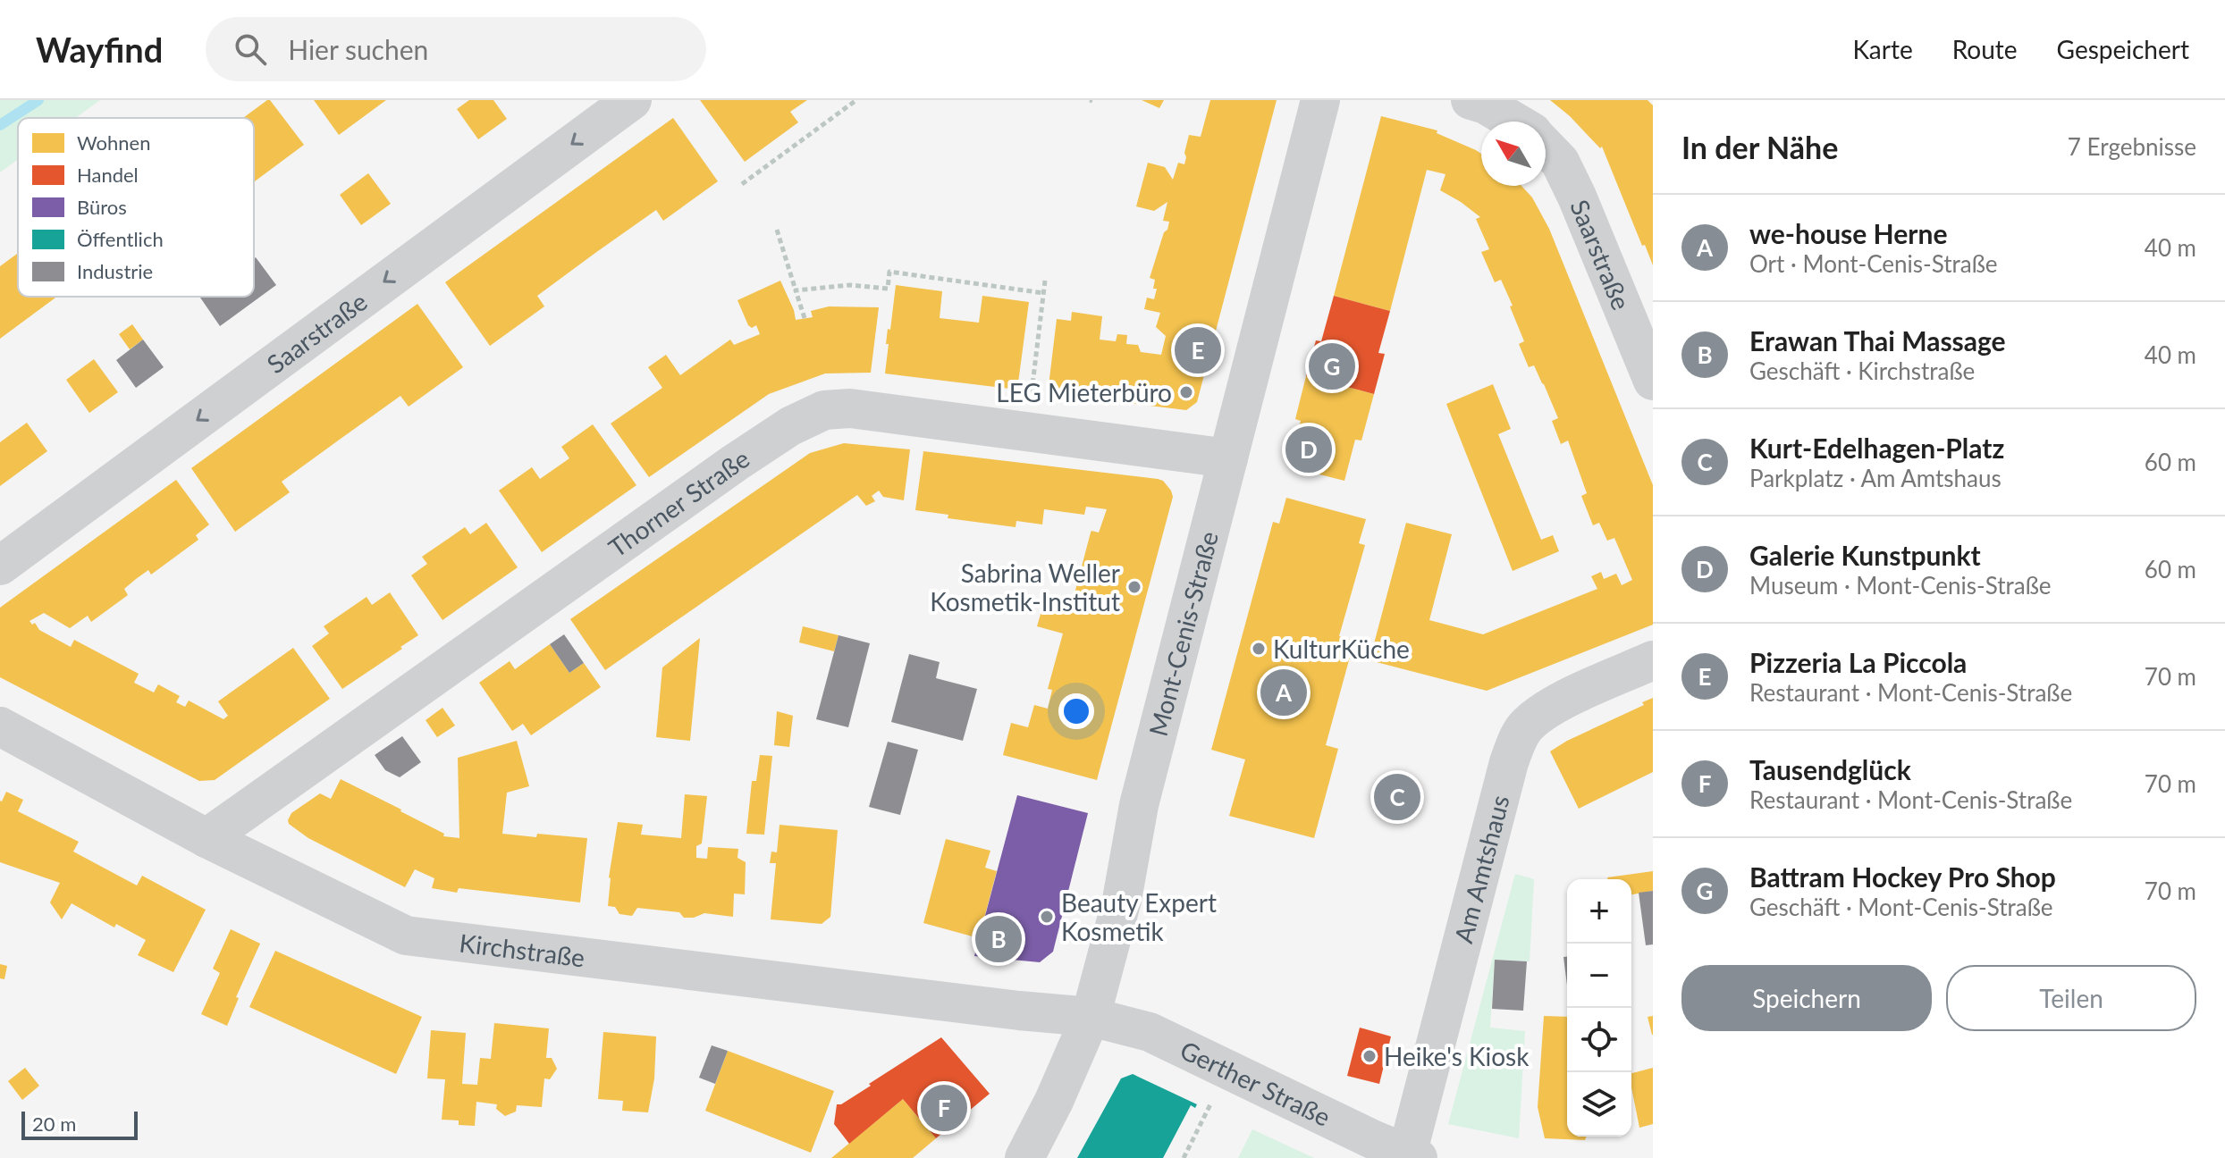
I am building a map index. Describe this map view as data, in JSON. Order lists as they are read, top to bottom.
{
  "streets": {
    "street": [
      "Saarstraße",
      "Thorner Straße",
      "Mont-Cenis-Straße",
      "Am Amtshaus",
      "Kirchstraße",
      "Gerther Straße"
    ]
  },
  "crossings": [
    ["Thorner Straße", "Mont-Cenis-Straße"],
    ["Thorner Straße", "Kirchstraße"],
    ["Mont-Cenis-Straße", "Kirchstraße"],
    ["Mont-Cenis-Straße", "Gerther Straße"],
    ["Am Amtshaus", "Gerther Straße"],
    ["Kirchstraße", "Gerther Straße"]
  ],
  "one_way": ["Saarstraße"],
  "places": [
    "LEG Mieterbüro",
    "Sabrina Weller Kosmetik-Institut",
    "KulturKüche",
    "Beauty Expert Kosmetik",
    "Heike's Kiosk"
  ],
  "legend": [
    "Wohnen",
    "Handel",
    "Büros",
    "Öffentlich",
    "Industrie"
  ],
  "scale_bar": "20 m",
  "north": "top left",
  "page": {
    "header": "Wayfind",
    "search": "Hier suchen",
    "nav": ["Karte", "Route", "Gespeichert"],
    "heading": ["In der Nähe", "7 Ergebnisse"],
    "list": [
      {
        "mark": "A",
        "name": "we-house Herne",
        "note": "Ort · Mont-Cenis-Straße",
        "value": "40 m"
      },
      {
        "mark": "B",
        "name": "Erawan Thai Massage",
        "note": "Geschäft · Kirchstraße",
        "value": "40 m"
      },
      {
        "mark": "C",
        "name": "Kurt-Edelhagen-Platz",
        "note": "Parkplatz · Am Amtshaus",
        "value": "60 m"
      },
      {
        "mark": "D",
        "name": "Galerie Kunstpunkt",
        "note": "Museum · Mont-Cenis-Straße",
        "value": "60 m"
      },
      {
        "mark": "E",
        "name": "Pizzeria La Piccola",
        "note": "Restaurant · Mont-Cenis-Straße",
        "value": "70 m"
      },
      {
        "mark": "F",
        "name": "Tausendglück",
        "note": "Restaurant · Mont-Cenis-Straße",
        "value": "70 m"
      },
      {
        "mark": "G",
        "name": "Battram Hockey Pro Shop",
        "note": "Geschäft · Mont-Cenis-Straße",
        "value": "70 m"
      }
    ],
    "pins": [
      "E",
      "G",
      "D",
      "A",
      "C",
      "B",
      "F"
    ],
    "map_buttons": ["+", "−"],
    "buttons": ["Speichern", "Teilen"],
    "scale": "20 m"
  }
}
